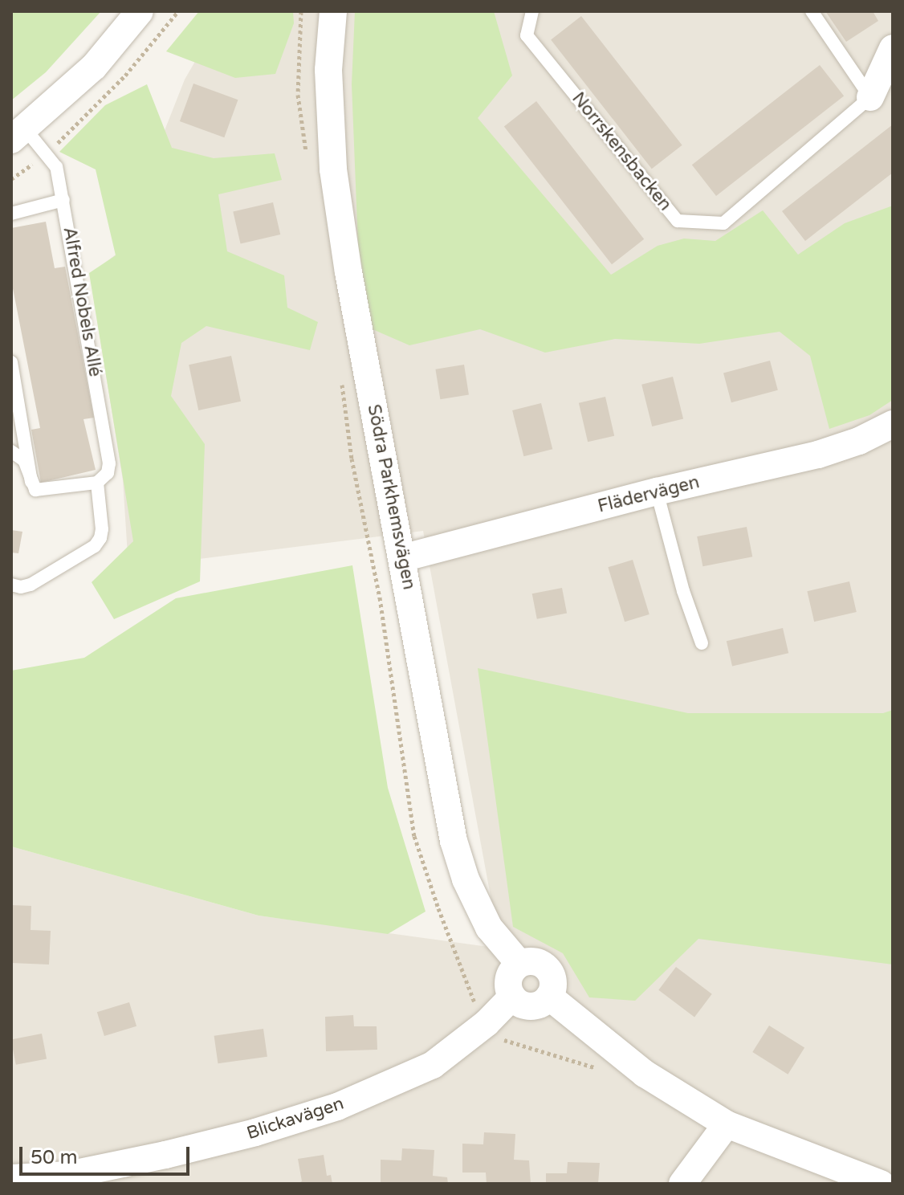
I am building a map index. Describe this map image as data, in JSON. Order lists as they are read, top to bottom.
{
  "streets": {
    "street": [
      "Norrskensbacken",
      "Alfred Nobels Allé",
      "Flädervägen",
      "Södra Parkhemsvägen",
      "Blickavägen"
    ]
  },
  "crossings": [
    ["Flädervägen", "Södra Parkhemsvägen"],
    ["Södra Parkhemsvägen", "Blickavägen"]
  ],
  "scale_bar": "50 m"
}
